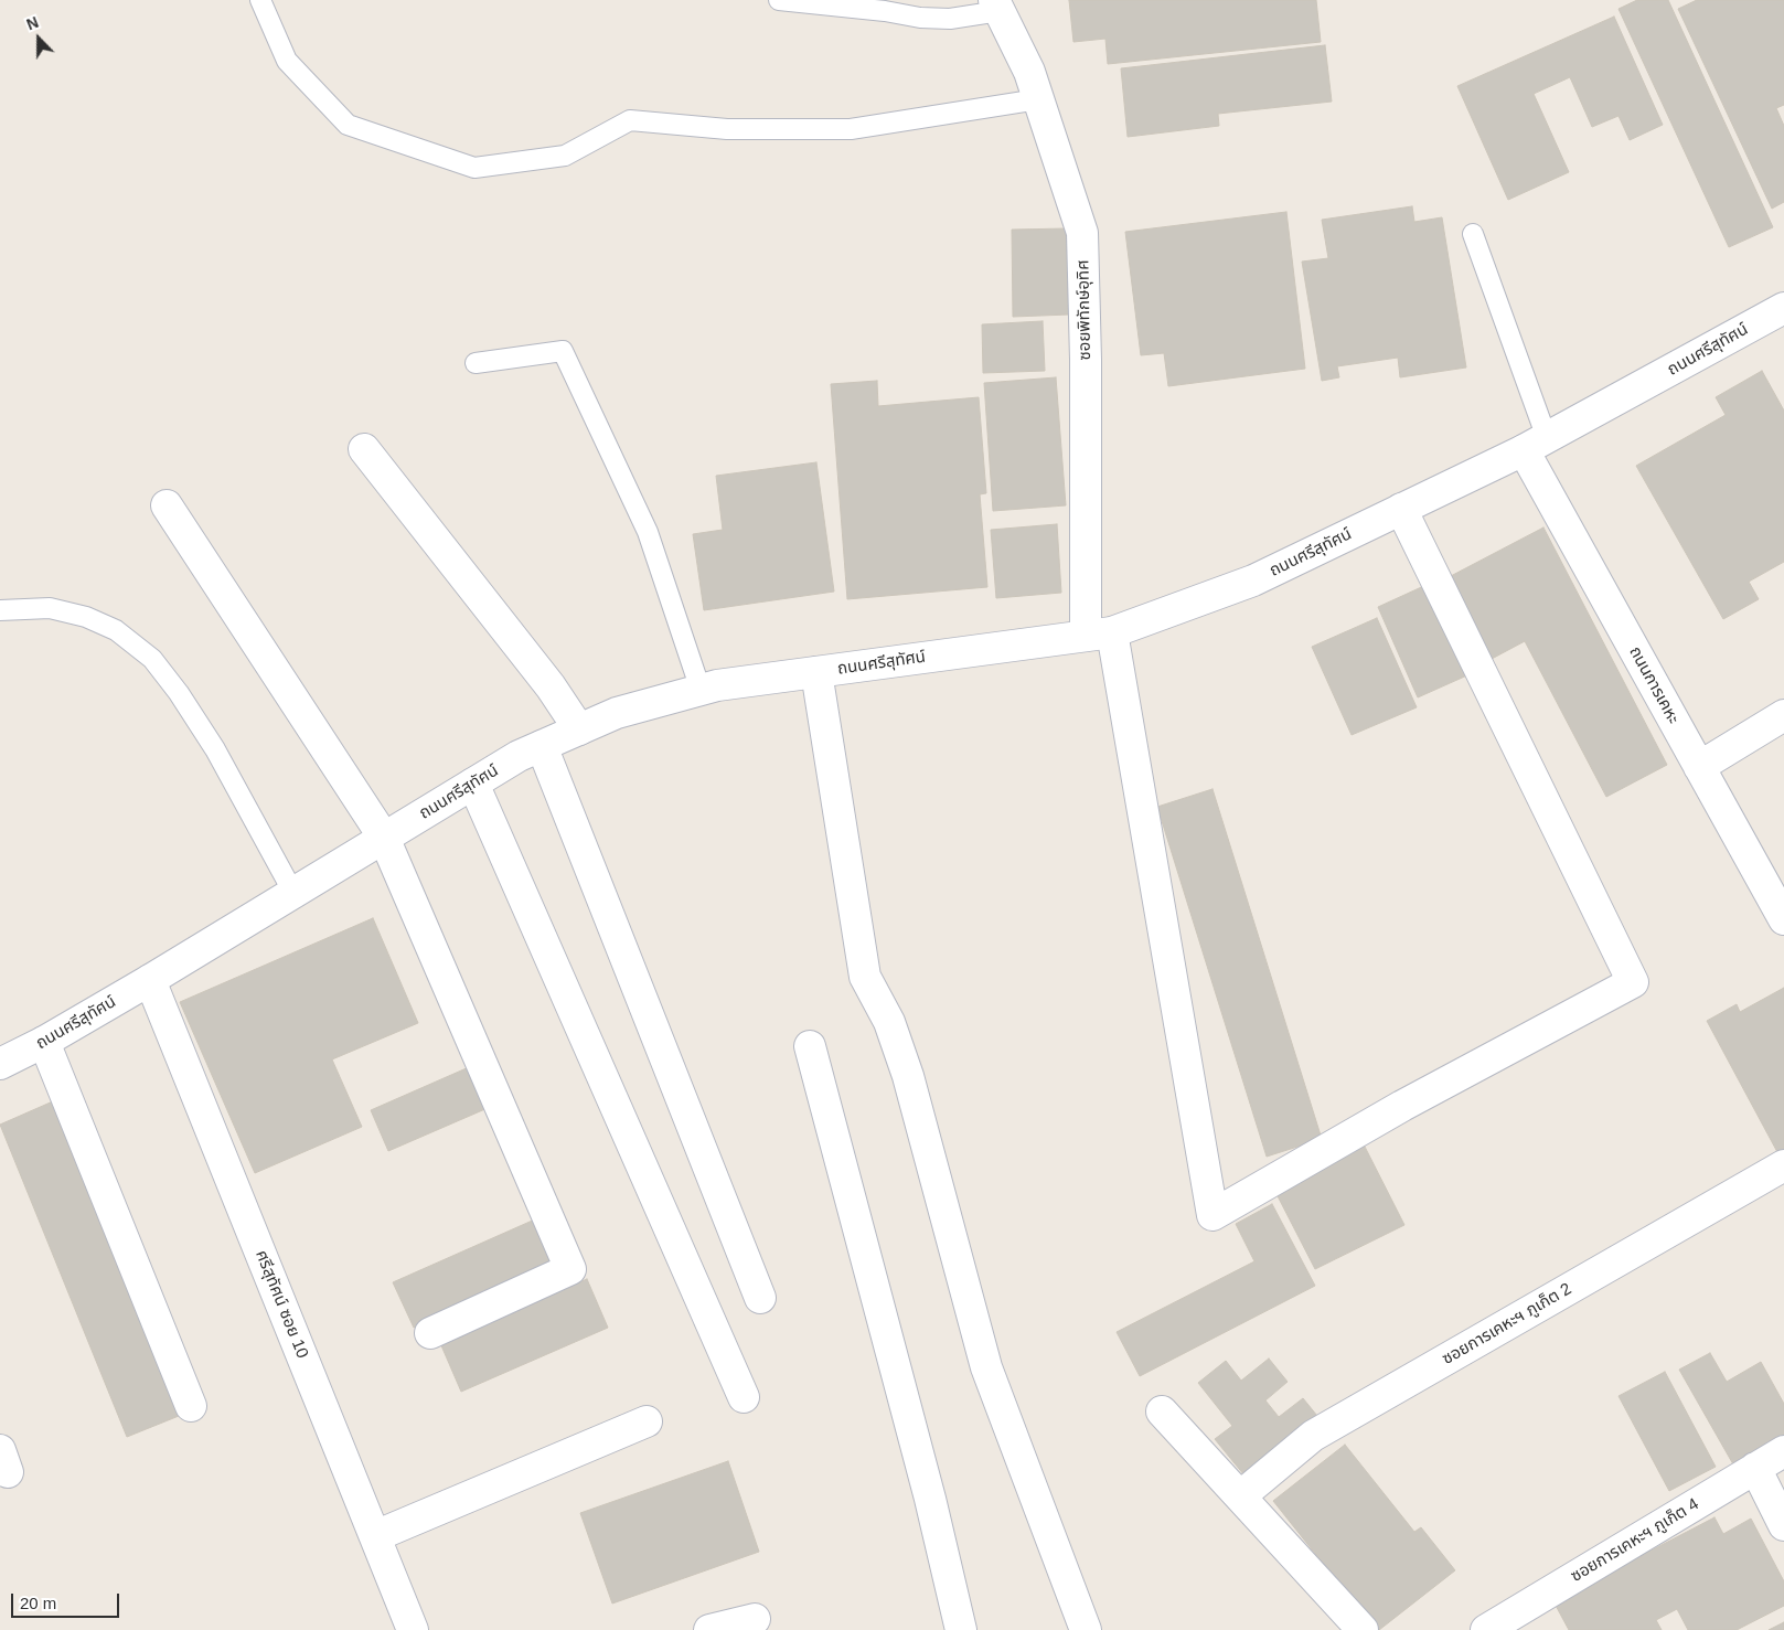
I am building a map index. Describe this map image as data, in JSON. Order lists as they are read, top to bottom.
{
  "streets": {
    "street": [
      "ซอยพิทักษ์อุทิศ",
      "ถนนศรีสุทัศน์",
      "ถนนการเคหะ",
      "ศรีสุทัศน์ ซอย 10",
      "ซอยการเคหะฯ ภูเก็ต 2",
      "ซอยการเคหะฯ ภูเก็ต 4"
    ]
  },
  "crossings": [
    ["ซอยพิทักษ์อุทิศ", "ถนนศรีสุทัศน์"],
    ["ถนนศรีสุทัศน์", "ถนนการเคหะ"],
    ["ถนนศรีสุทัศน์", "ศรีสุทัศน์ ซอย 10"]
  ],
  "scale_bar": "20 m",
  "north": "top"
}
